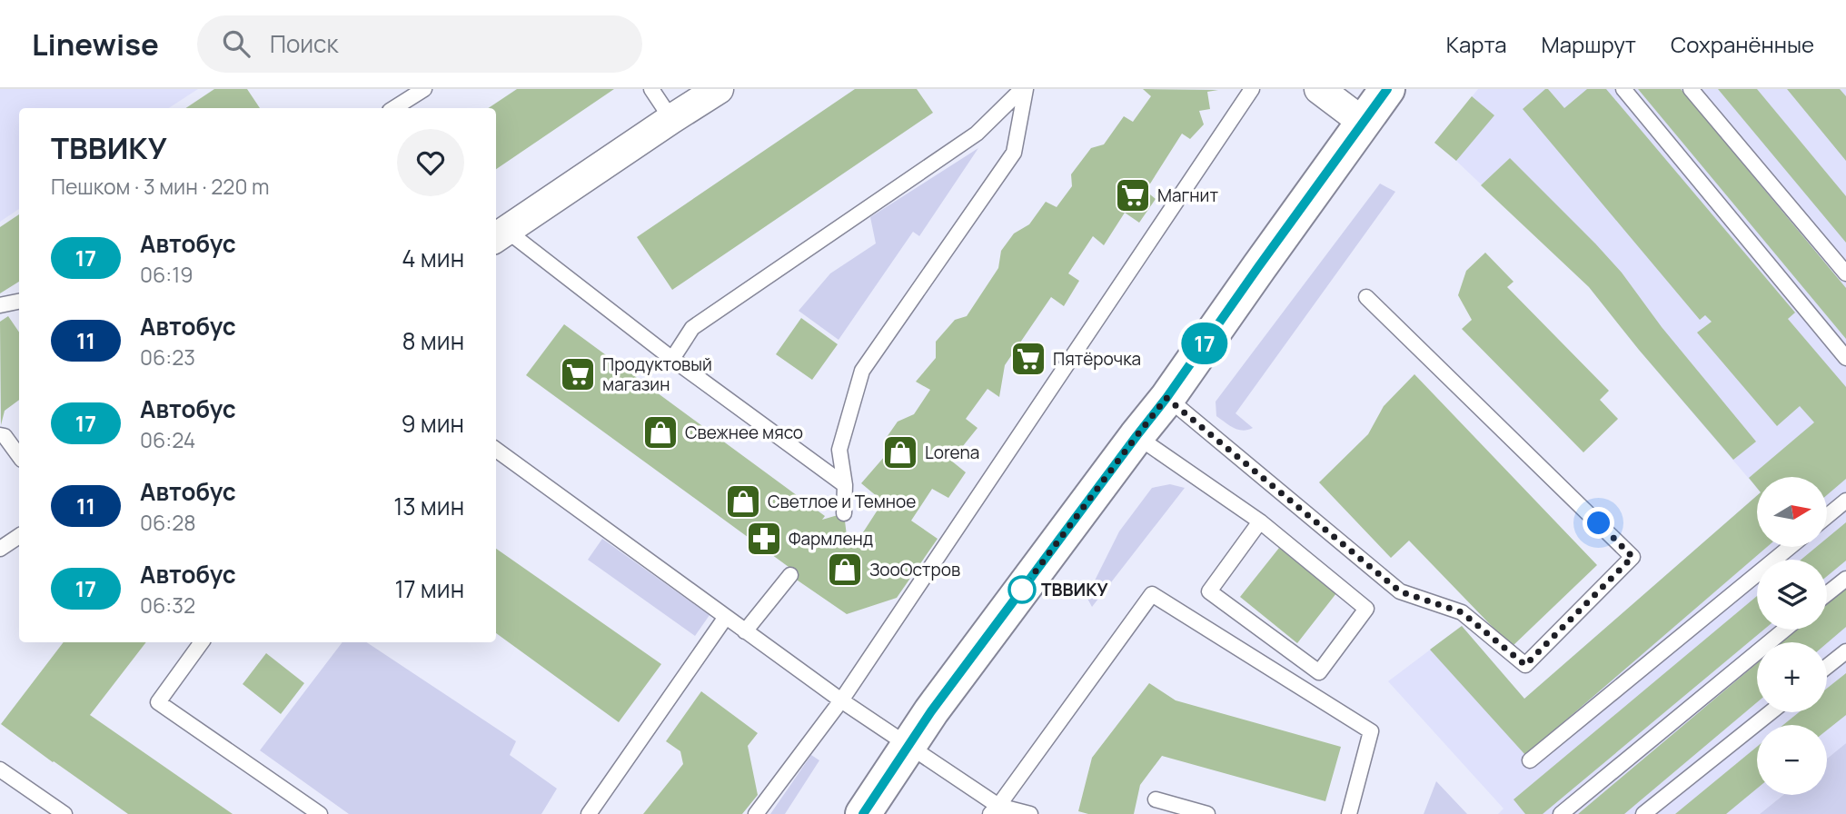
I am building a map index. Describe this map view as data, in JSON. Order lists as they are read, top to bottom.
{
  "places": {
    "supermarket": ["Магнит", "Пятёрочка", "Продуктовый магазин"],
    "shop": [
      "Свежнее мясо",
      "Lorena",
      "Светлое и Темное",
      "ЗооОстров"
    ],
    "pharmacy": ["Фармленд"],
    "other": ["ТВВИКУ"]
  },
  "lines": ["bus line 17"],
  "north": "right",
  "page": {
    "header": "Linewise",
    "search": "Поиск",
    "nav": ["Карта", "Маршрут", "Сохранённые"],
    "on_map": "17",
    "heading": ["ТВВИКУ", "Пешком · 3 мин · 220 m"],
    "list": [
      {
        "mark": "17",
        "name": "Автобус",
        "note": "06:19",
        "value": "4 мин"
      },
      {
        "mark": "11",
        "name": "Автобус",
        "note": "06:23",
        "value": "8 мин"
      },
      {
        "mark": "17",
        "name": "Автобус",
        "note": "06:24",
        "value": "9 мин"
      },
      {
        "mark": "11",
        "name": "Автобус",
        "note": "06:28",
        "value": "13 мин"
      },
      {
        "mark": "17",
        "name": "Автобус",
        "note": "06:32",
        "value": "17 мин"
      }
    ],
    "map_buttons": ["+", "−"]
  }
}
